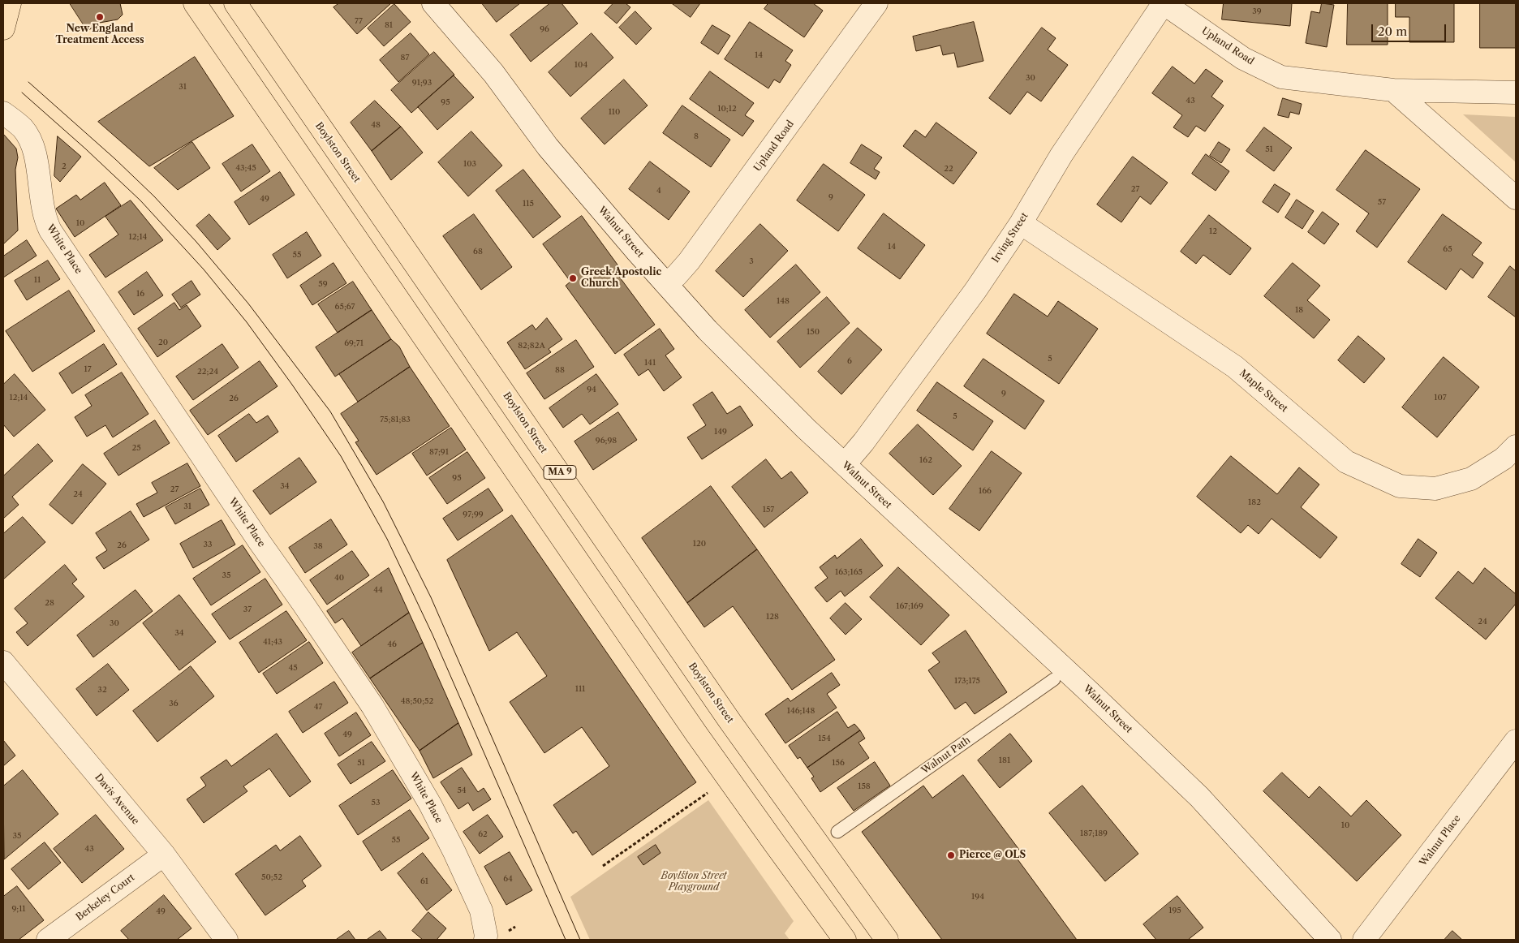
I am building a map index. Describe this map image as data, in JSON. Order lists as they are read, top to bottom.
{
  "streets": {
    "main road": ["Boylston Street", "MA 9"],
    "street": [
      "Upland Road",
      "Walnut Street",
      "Irving Street",
      "White Place",
      "Maple Street",
      "Davis Avenue",
      "Walnut Place",
      "Berkeley Court"
    ],
    "lane": ["Walnut Path"]
  },
  "crossings": [
    ["Upland Road", "Walnut Street"],
    ["Upland Road", "Irving Street"],
    ["Walnut Street", "Irving Street"],
    ["Irving Street", "Maple Street"],
    ["Davis Avenue", "Berkeley Court"]
  ],
  "parks": ["Boylston Street Playground"],
  "places": ["New England Treatment Access", "Greek Apostolic Church", "Pierce @ OLS"],
  "house_numbers": [
    "39",
    "77",
    "81",
    "96",
    "14",
    "87",
    "104",
    "30",
    "91;93",
    "31",
    "43",
    "95",
    "10;12",
    "110",
    "48",
    "8",
    "51",
    "103",
    "2",
    "43;45",
    "22",
    "27",
    "4",
    "9",
    "49",
    "57",
    "115",
    "10",
    "12",
    "12;14",
    "14",
    "65",
    "68",
    "55",
    "3",
    "11",
    "59",
    "16",
    "148",
    "65;67",
    "18",
    "150",
    "20",
    "69;71",
    "82;82A",
    "5",
    "6",
    "141",
    "17",
    "88",
    "22;24",
    "94",
    "9",
    "12;14",
    "107",
    "26",
    "5",
    "75;81;83",
    "149",
    "96;98",
    "25",
    "87;91",
    "162",
    "95",
    "34",
    "27",
    "166",
    "24",
    "182",
    "31",
    "157",
    "97;99",
    "120",
    "33",
    "26",
    "38",
    "163;165",
    "35",
    "40",
    "44",
    "28",
    "167;169",
    "37",
    "128",
    "24",
    "30",
    "34",
    "41;43",
    "46",
    "45",
    "173;175",
    "111",
    "32",
    "48;50;52",
    "36",
    "47",
    "146;148",
    "49",
    "154",
    "181",
    "51",
    "156",
    "158",
    "54",
    "53",
    "10",
    "187;189",
    "62",
    "35",
    "55",
    "43",
    "50;52",
    "64",
    "61",
    "194",
    "9;11",
    "195",
    "49"
  ],
  "scale_bar": "20 m"
}
